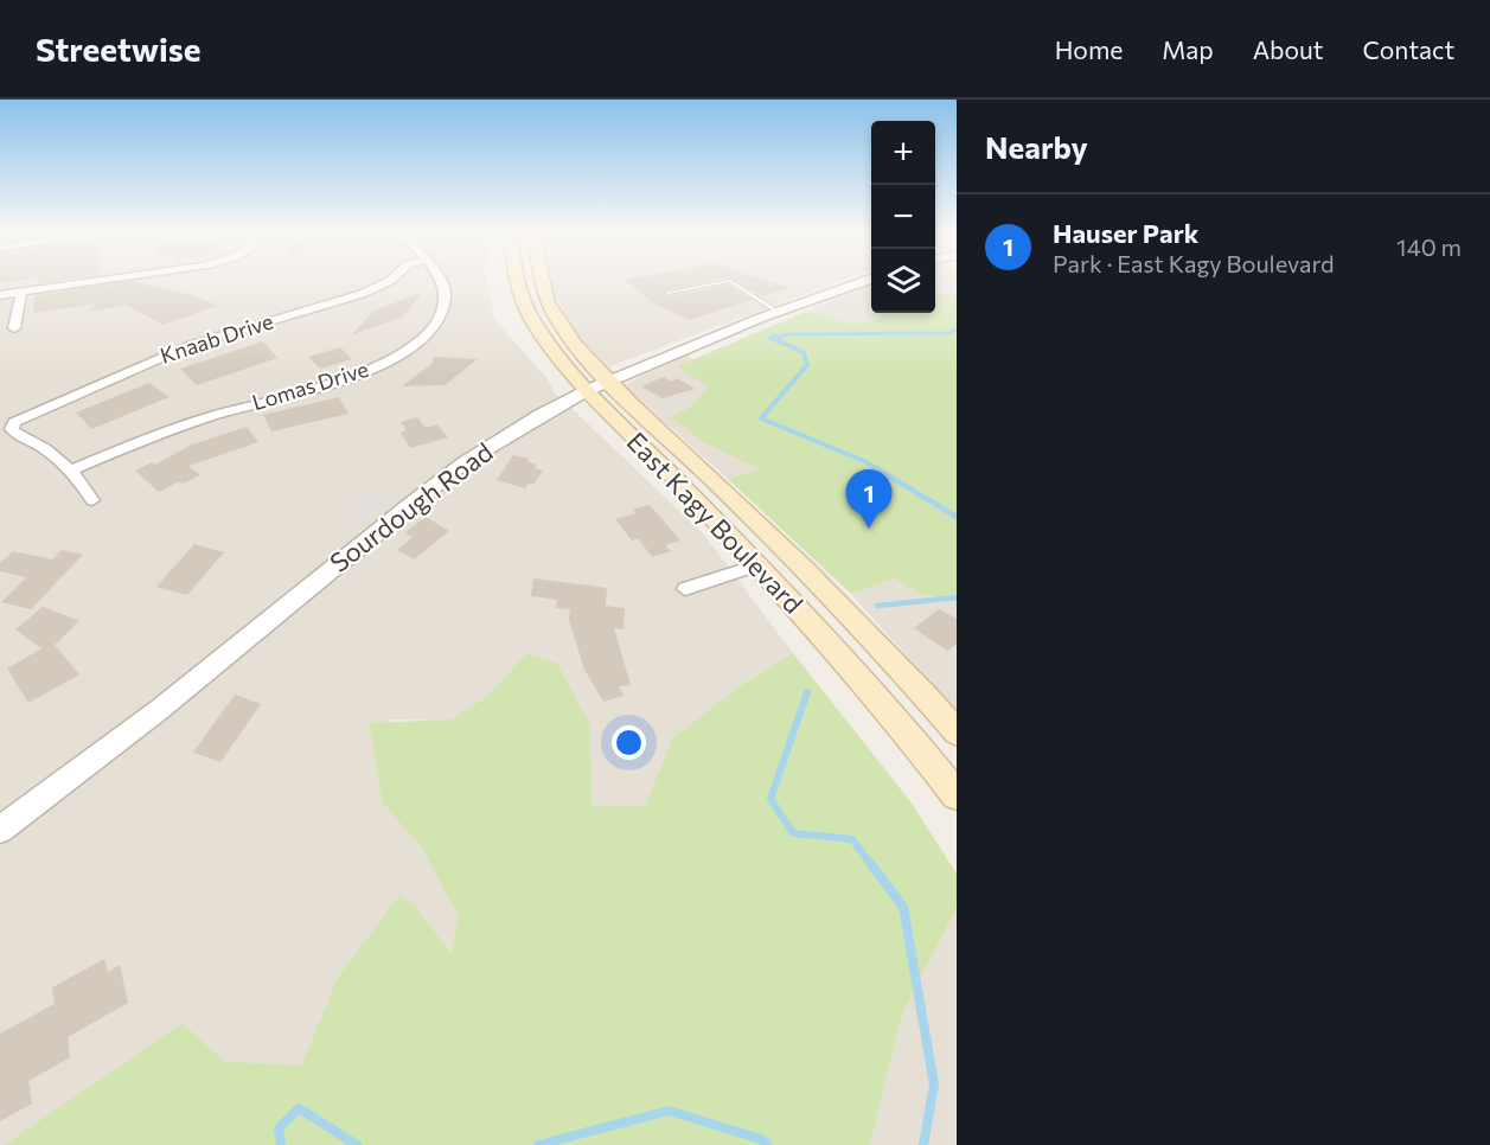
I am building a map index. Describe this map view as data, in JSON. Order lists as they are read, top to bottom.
{
  "streets": {
    "main road": ["East Kagy Boulevard"],
    "street": ["Knaab Drive", "Lomas Drive", "Sourdough Road"]
  },
  "crossings": [
    ["Knaab Drive", "Lomas Drive"],
    ["Sourdough Road", "East Kagy Boulevard"]
  ],
  "page": {
    "header": "Streetwise",
    "nav": [
      "Home",
      "Map",
      "About",
      "Contact"
    ],
    "heading": "Nearby",
    "map_buttons": ["+", "−"],
    "list": [
      {
        "mark": "1",
        "name": "Hauser Park",
        "note": "Park · East Kagy Boulevard",
        "value": "140 m"
      }
    ],
    "pins": "1"
  }
}
